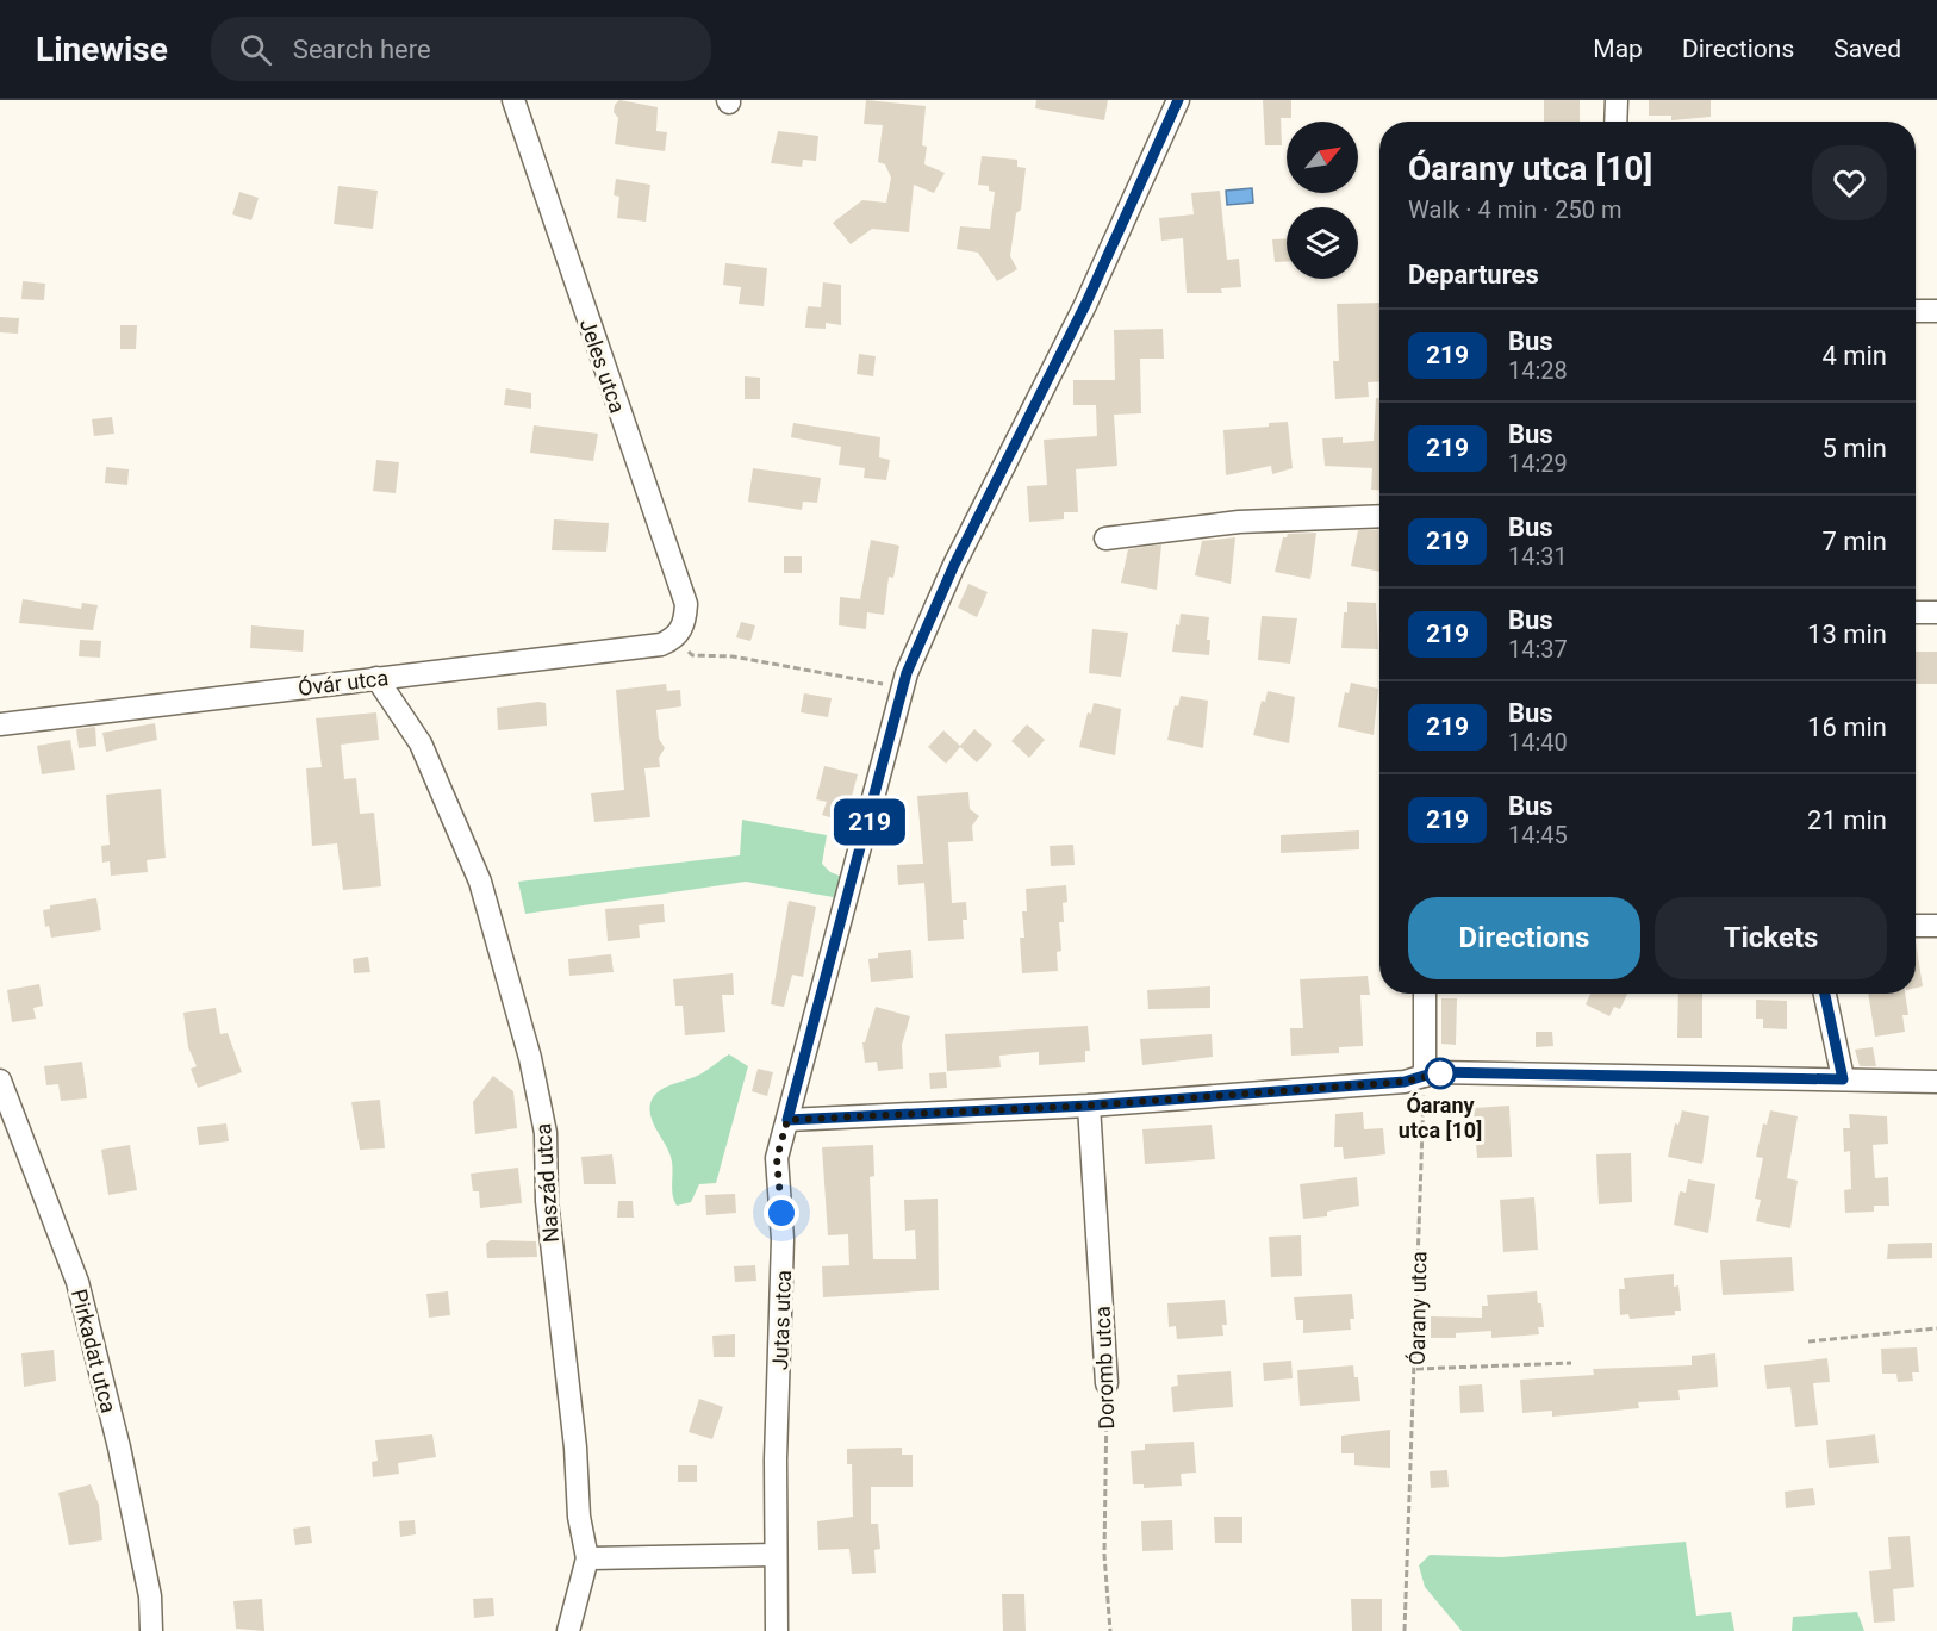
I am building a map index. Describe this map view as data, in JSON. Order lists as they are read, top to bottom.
{
  "streets": {
    "street": [
      "Jeles utca",
      "Óvár utca",
      "Naszád utca",
      "Jutas utca",
      "Pirkadat utca",
      "Doromb utca"
    ],
    "path": ["Óarany utca"]
  },
  "crossings": [
    ["Jeles utca", "Óvár utca"],
    ["Óvár utca", "Naszád utca"]
  ],
  "places": ["Óarany utca [10]"],
  "lines": ["bus line 219"],
  "north": "top right",
  "page": {
    "header": "Linewise",
    "search": "Search here",
    "nav": ["Map", "Directions", "Saved"],
    "on_map": "219",
    "heading": [
      ["Óarany utca [10]", "Walk · 4 min · 250 m"],
      "Departures"
    ],
    "list": [
      {
        "mark": "219",
        "name": "Bus",
        "note": "14:28",
        "value": "4 min"
      },
      {
        "mark": "219",
        "name": "Bus",
        "note": "14:29",
        "value": "5 min"
      },
      {
        "mark": "219",
        "name": "Bus",
        "note": "14:31",
        "value": "7 min"
      },
      {
        "mark": "219",
        "name": "Bus",
        "note": "14:37",
        "value": "13 min"
      },
      {
        "mark": "219",
        "name": "Bus",
        "note": "14:40",
        "value": "16 min"
      },
      {
        "mark": "219",
        "name": "Bus",
        "note": "14:45",
        "value": "21 min"
      }
    ],
    "buttons": ["Directions", "Tickets"]
  }
}
